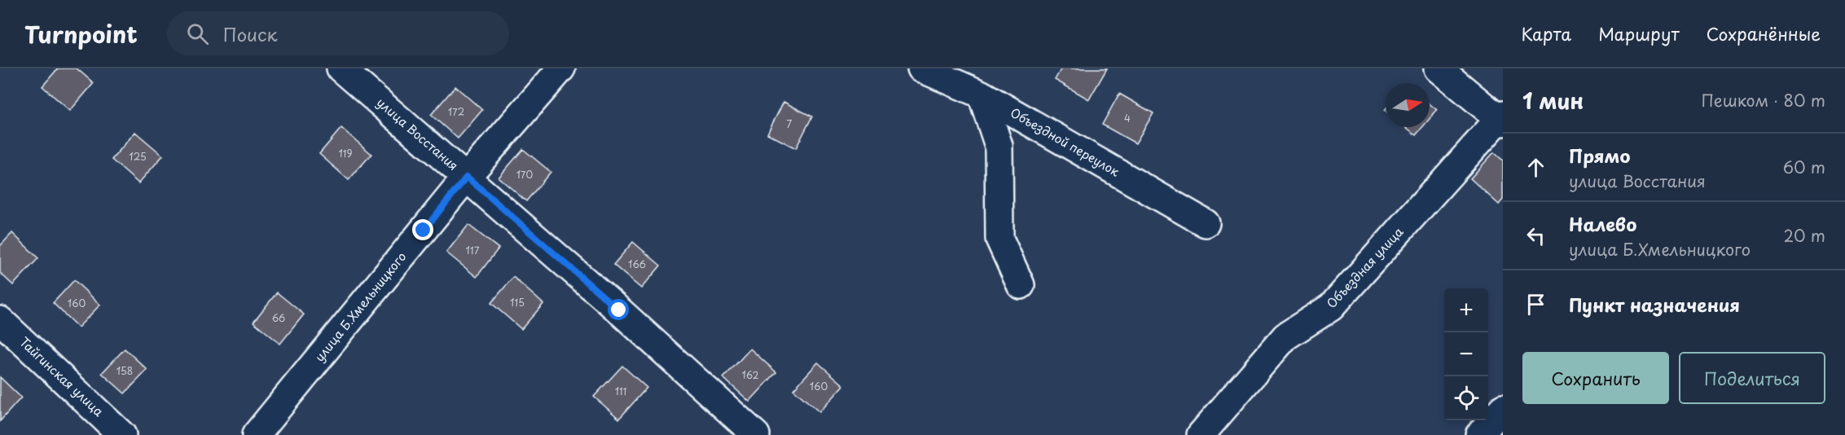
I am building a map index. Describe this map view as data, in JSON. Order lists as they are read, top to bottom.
{
  "streets": {
    "street": [
      "улица Восстания",
      "Объездной переулок",
      "Объездная улица",
      "улица Б.Хмельницкого",
      "Тайгинская улица"
    ]
  },
  "crossings": [
    ["улица Восстания", "улица Б.Хмельницкого"]
  ],
  "house_numbers": [
    "172",
    "4",
    "7",
    "119",
    "125",
    "170",
    "117",
    "166",
    "115",
    "160",
    "66",
    "158",
    "162",
    "160",
    "111"
  ],
  "north": "right",
  "page": {
    "header": "Turnpoint",
    "search": "Поиск",
    "nav": ["Карта", "Маршрут", "Сохранённые"],
    "heading": ["1 мин", "Пешком · 80 m"],
    "list": [
      ["Прямо", "улица Восстания", "60 m"],
      ["Налево", "улица Б.Хмельницкого", "20 m"],
      "Пункт назначения"
    ],
    "map_buttons": ["+", "−"],
    "buttons": ["Сохранить", "Поделиться"]
  }
}
